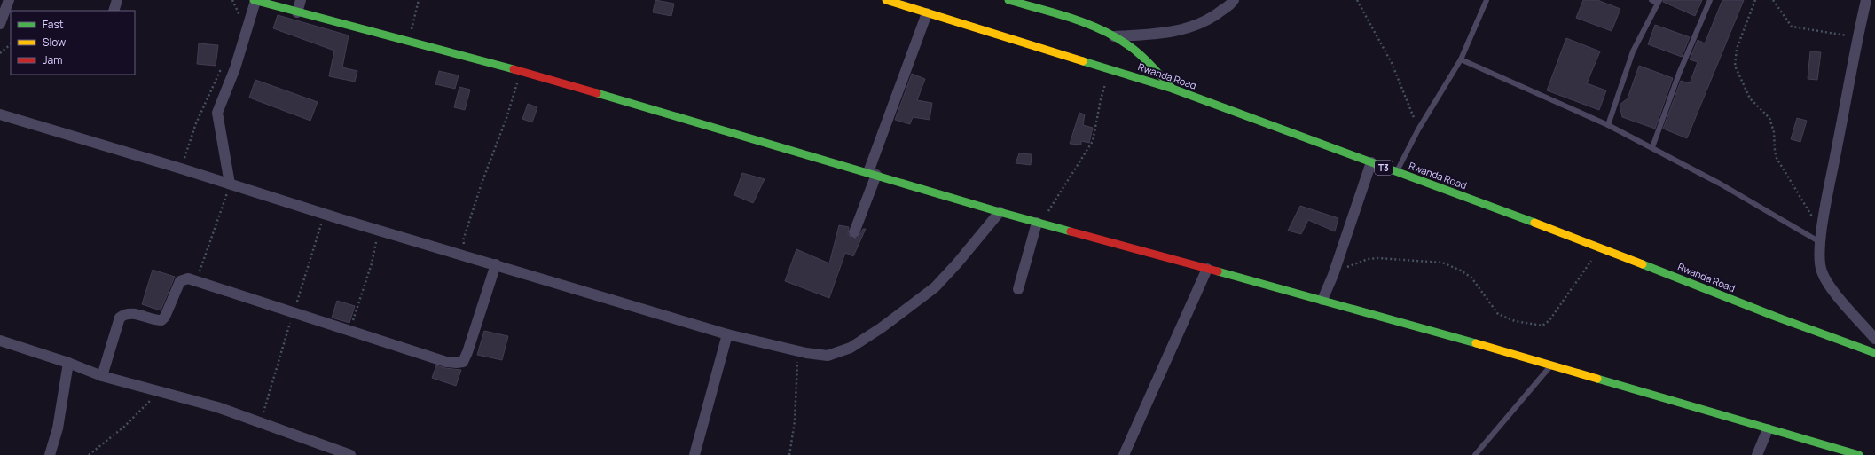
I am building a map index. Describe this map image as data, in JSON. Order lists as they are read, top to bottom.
{
  "streets": {
    "main road": ["Rwanda Road", "T3"]
  },
  "legend": ["Fast", "Slow", "Jam"]
}
